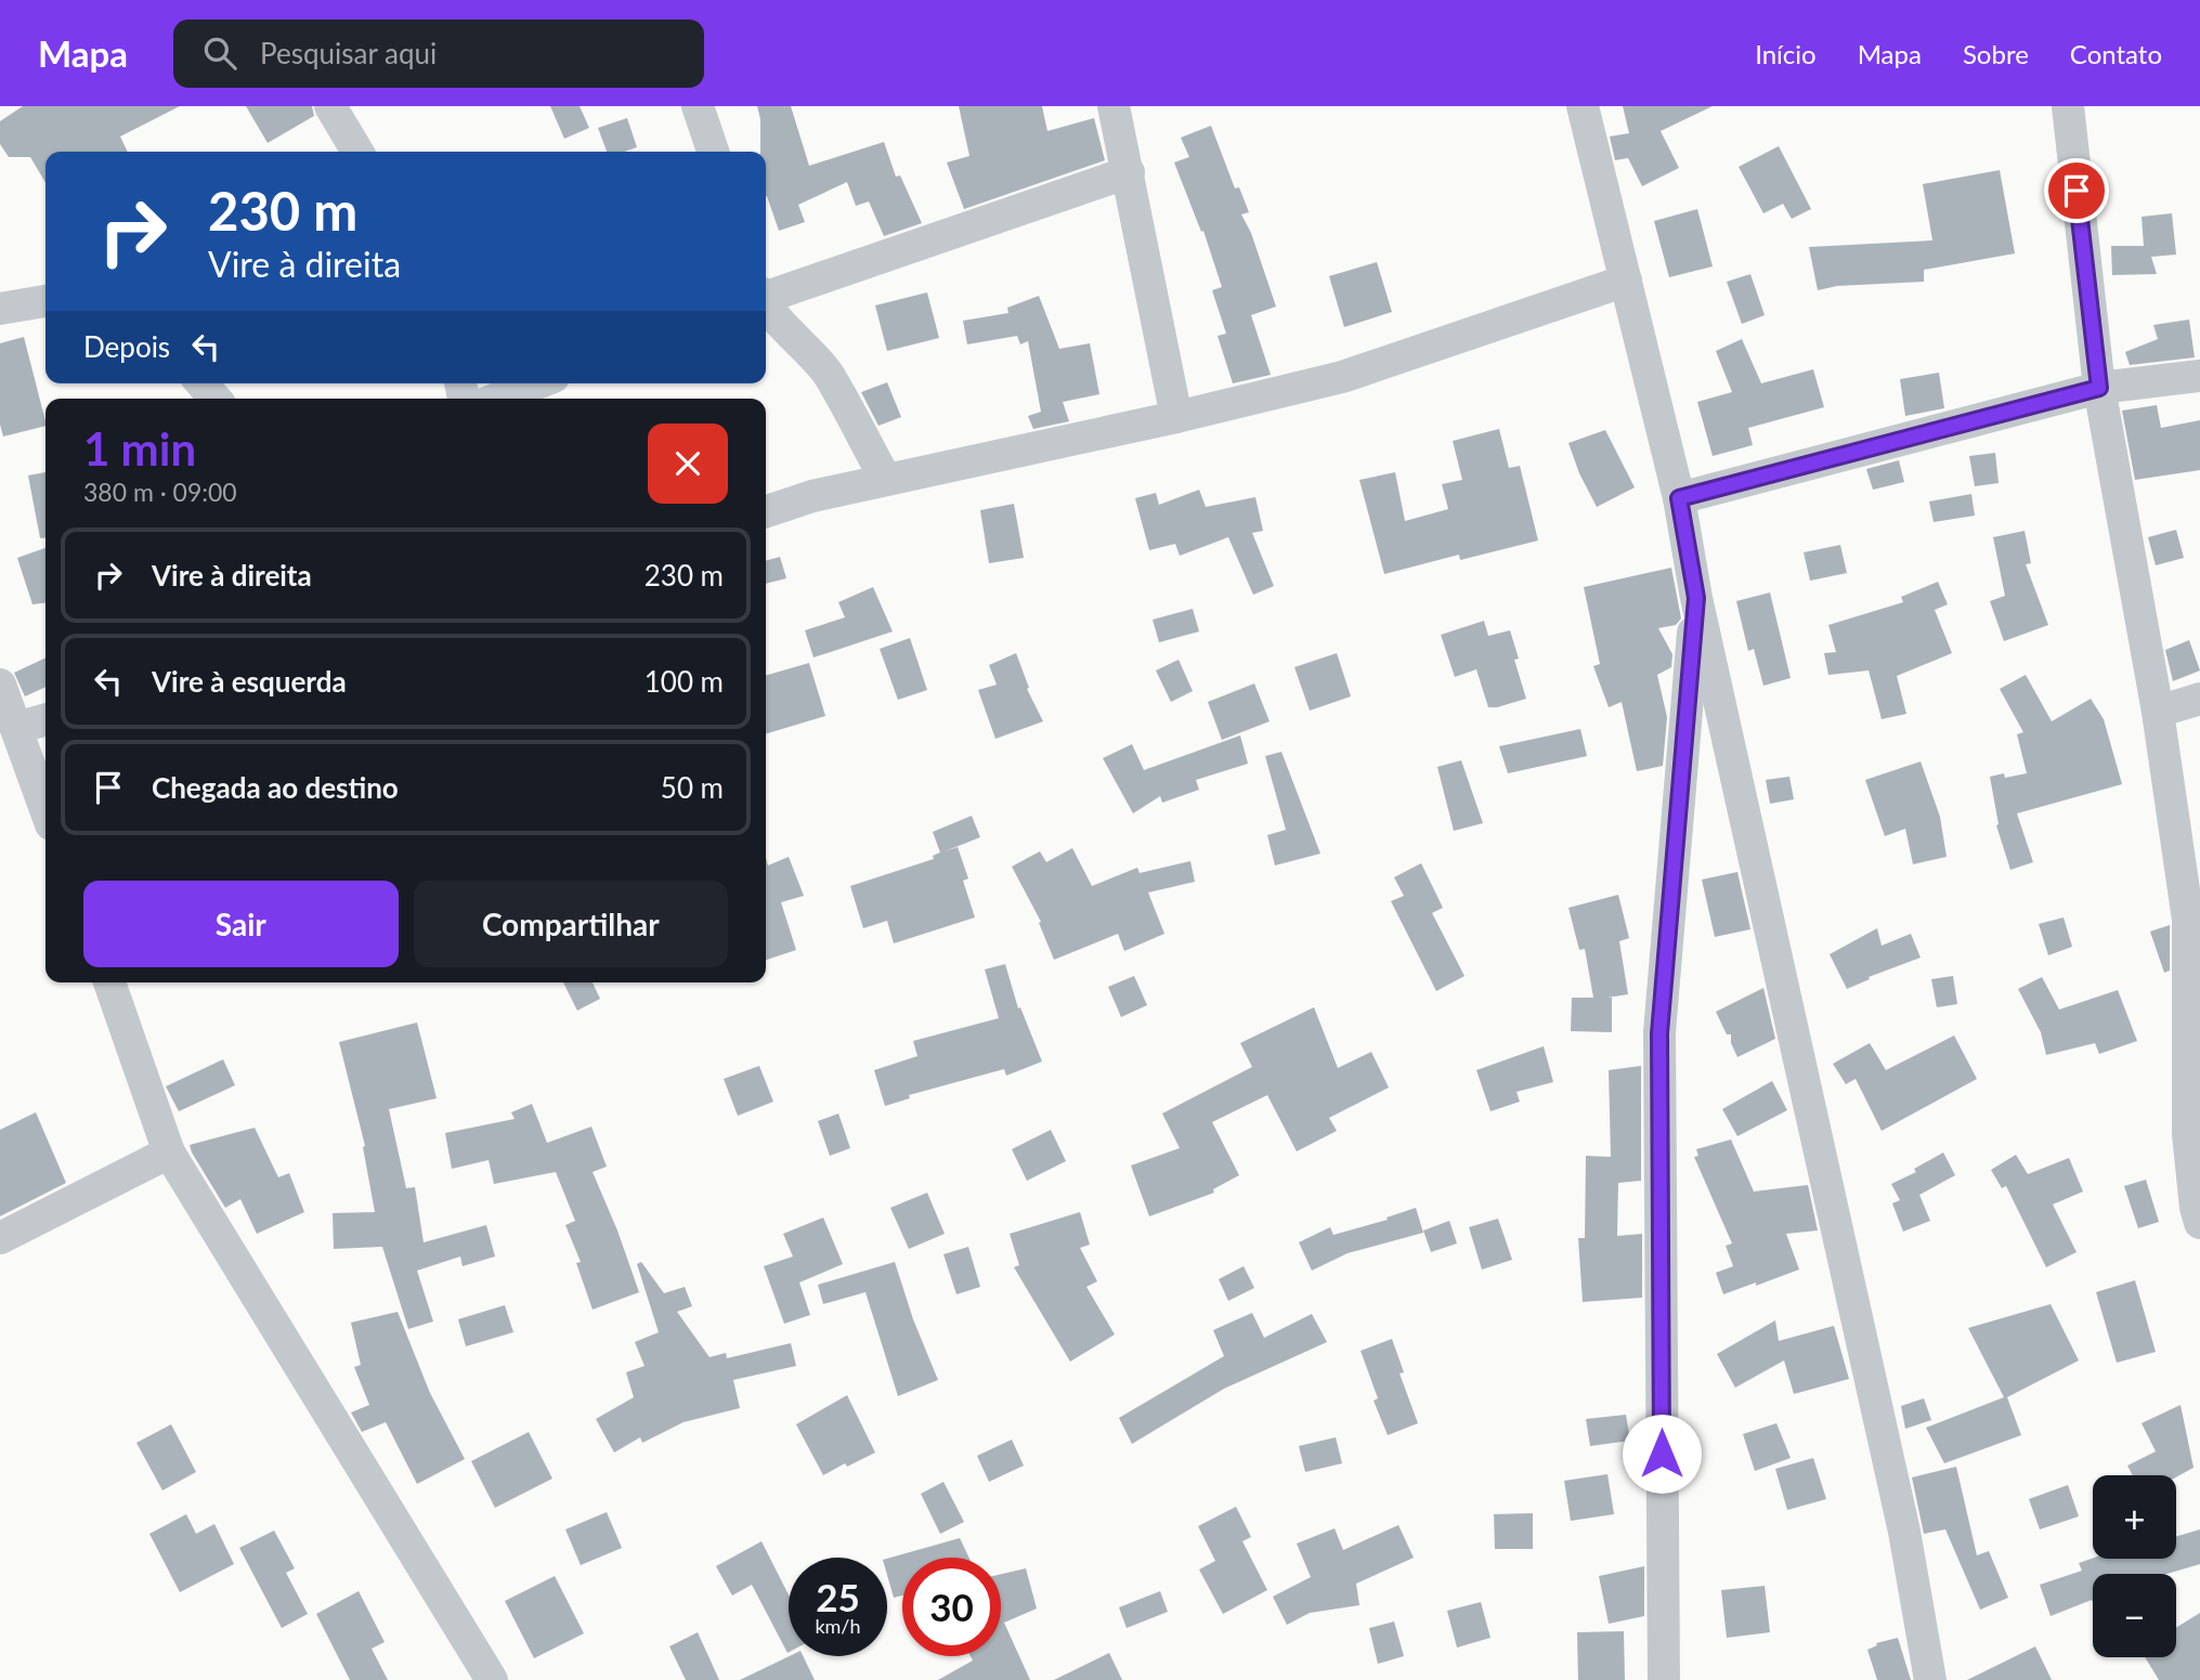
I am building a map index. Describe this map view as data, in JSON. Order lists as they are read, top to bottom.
{
  "page": {
    "header": "Mapa",
    "search": "Pesquisar aqui",
    "nav": [
      "Início",
      "Mapa",
      "Sobre",
      "Contato"
    ],
    "turn": ["230 m", "Vire à direita"],
    "then": "Depois",
    "heading": ["1 min", "380 m · 09:00"],
    "list": [
      {
        "name": "Vire à direita",
        "value": "230 m"
      },
      {
        "name": "Vire à esquerda",
        "value": "100 m"
      },
      {
        "name": "Chegada ao destino",
        "value": "50 m"
      }
    ],
    "buttons": ["Sair", "Compartilhar"],
    "map_buttons": ["+", "−"],
    "speed": "25 km/h",
    "limit": "30"
  }
}
